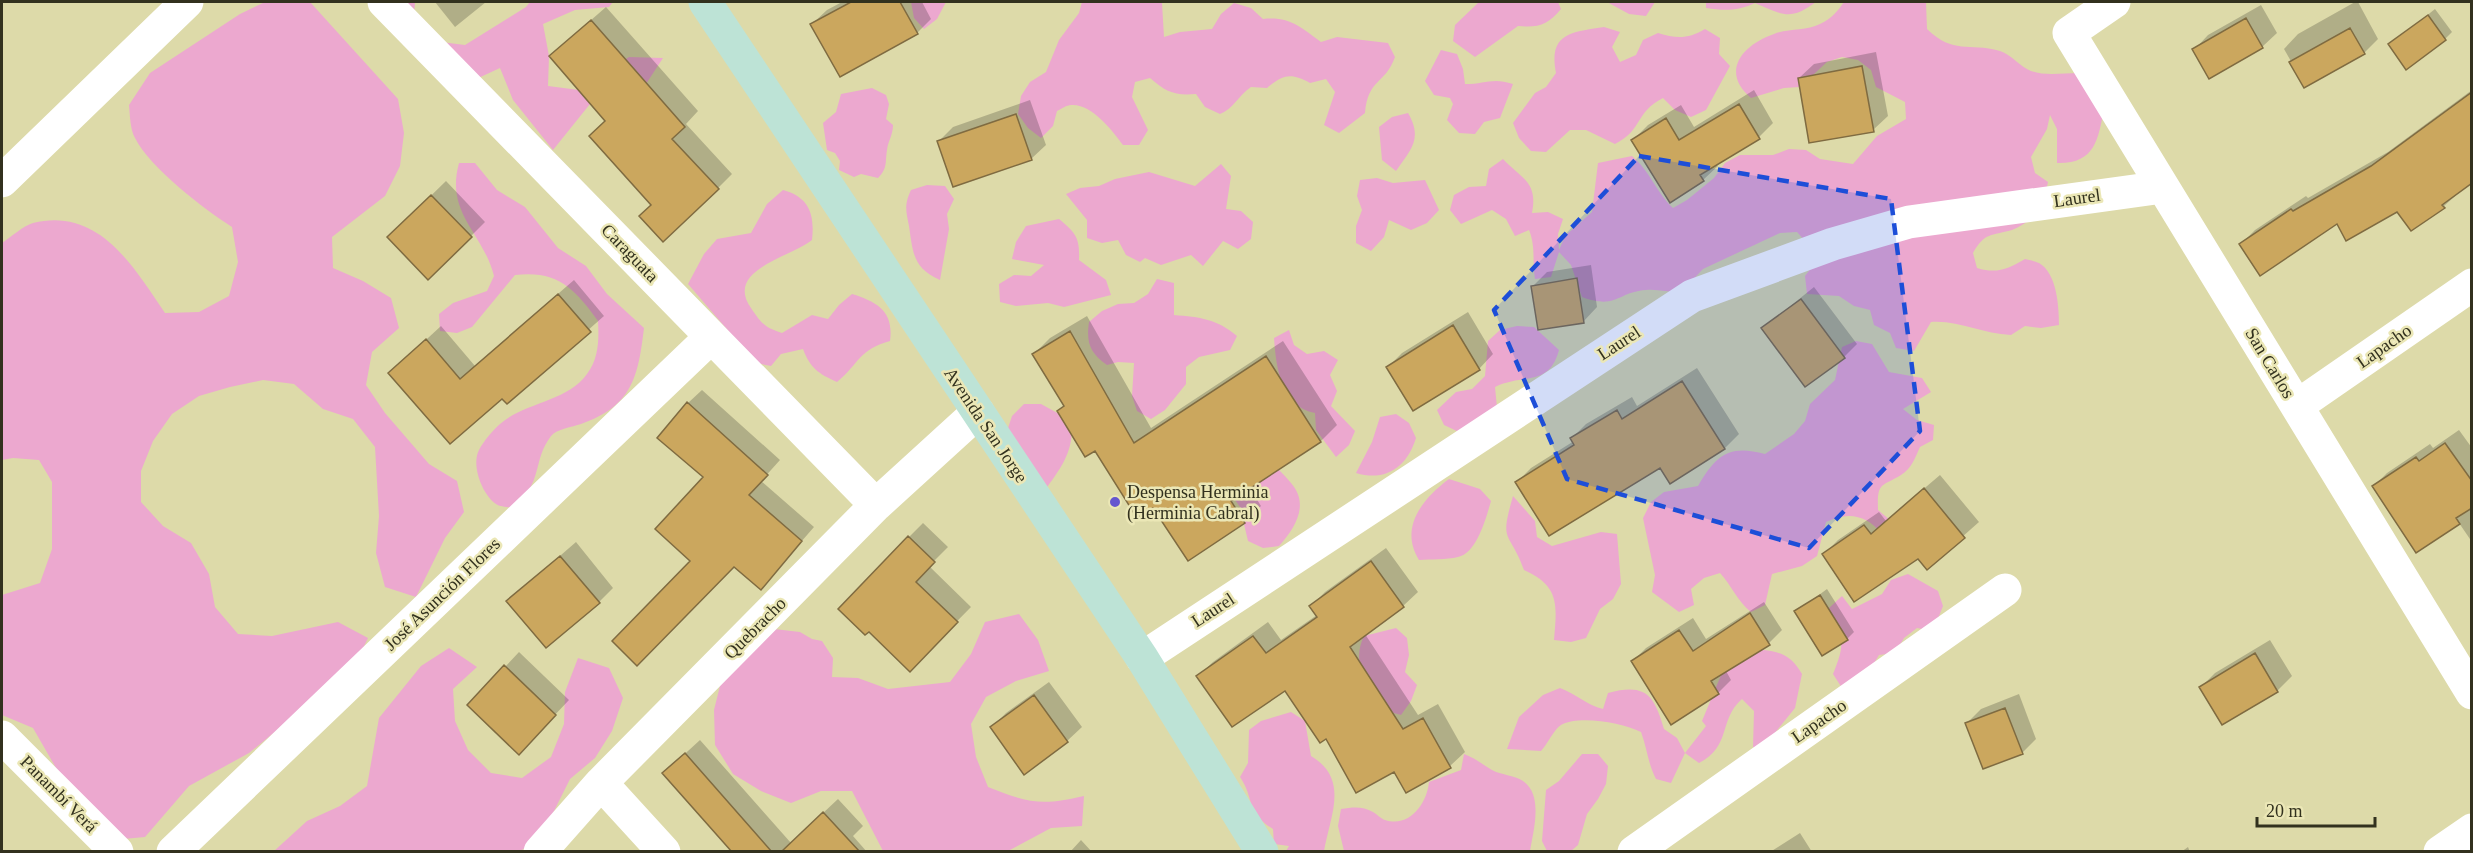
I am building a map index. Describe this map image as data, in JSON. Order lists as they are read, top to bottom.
{
  "streets": {
    "street": [
      "Laurel",
      "Caraguata",
      "Lapacho",
      "San Carlos",
      "Avenida San Jorge",
      "José Asunción Flores",
      "Quebracho",
      "Panambí Verá"
    ]
  },
  "crossings": [
    ["Laurel", "San Carlos"],
    ["Laurel", "Avenida San Jorge"],
    ["Caraguata", "José Asunción Flores"],
    ["Caraguata", "Quebracho"],
    ["Lapacho", "San Carlos"],
    ["Avenida San Jorge", "Quebracho"]
  ],
  "places": ["Despensa Herminia (Herminia Cabral)"],
  "scale_bar": "20 m"
}
